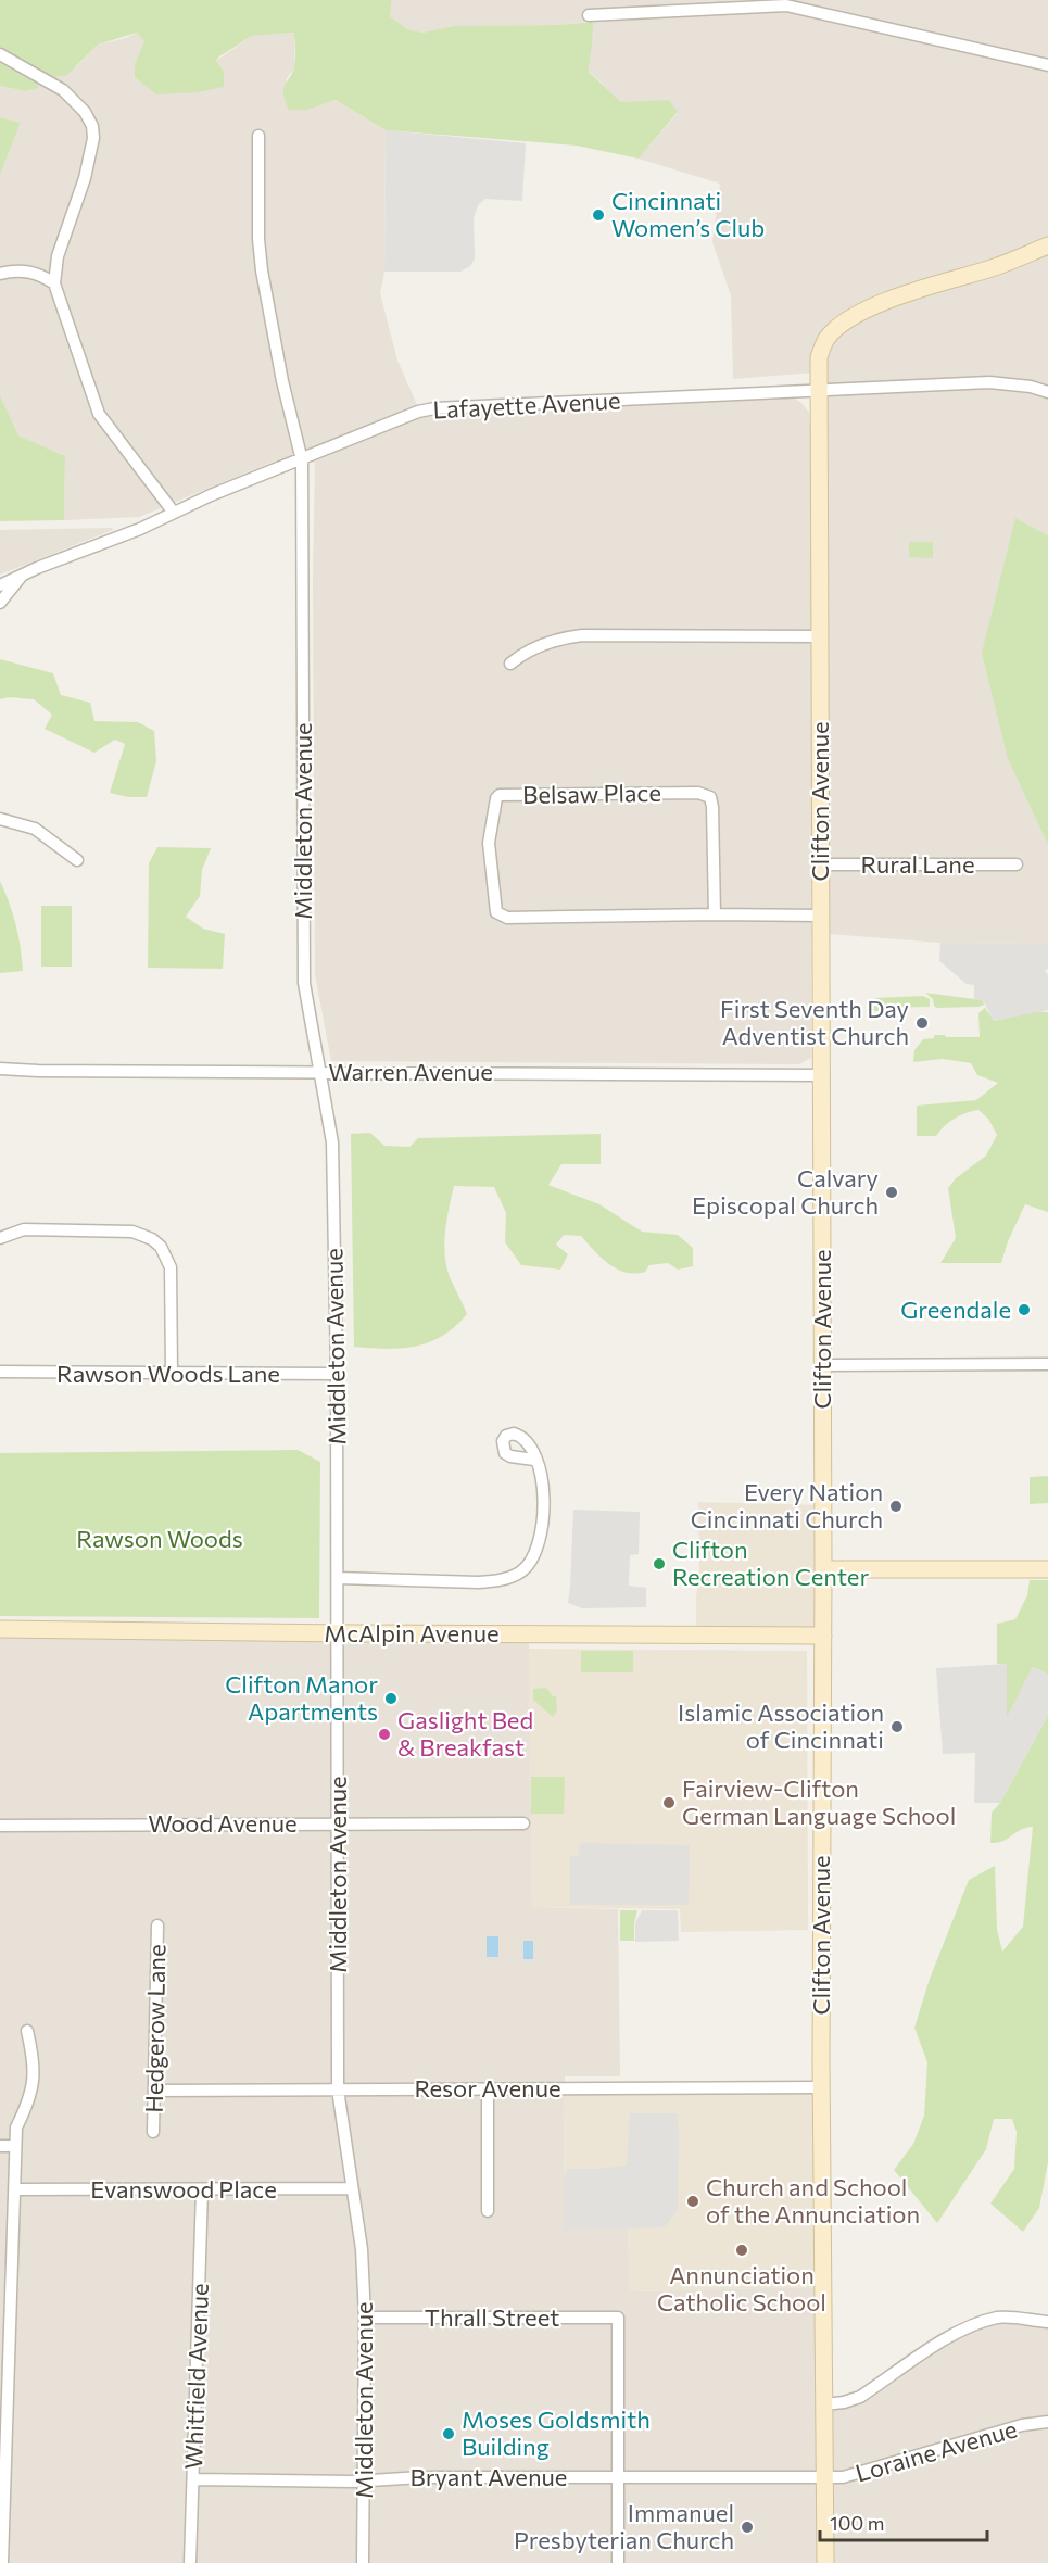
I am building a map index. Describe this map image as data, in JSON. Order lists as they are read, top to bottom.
{
  "streets": {
    "main road": ["Clifton Avenue", "McAlpin Avenue"],
    "street": [
      "Lafayette Avenue",
      "Belsaw Place",
      "Middleton Avenue",
      "Rural Lane",
      "Warren Avenue",
      "Rawson Woods Lane",
      "Wood Avenue",
      "Hedgerow Lane",
      "Resor Avenue",
      "Evanswood Place",
      "Thrall Street",
      "Whitfield Avenue",
      "Loraine Avenue",
      "Bryant Avenue"
    ]
  },
  "crossings": [
    ["Lafayette Avenue", "Clifton Avenue"],
    ["Lafayette Avenue", "Middleton Avenue"],
    ["Belsaw Place", "Clifton Avenue"],
    ["Clifton Avenue", "Rural Lane"],
    ["Clifton Avenue", "Warren Avenue"],
    ["Clifton Avenue", "McAlpin Avenue"],
    ["Clifton Avenue", "Resor Avenue"],
    ["Clifton Avenue", "Loraine Avenue"],
    ["Clifton Avenue", "Bryant Avenue"],
    ["Middleton Avenue", "Warren Avenue"],
    ["Middleton Avenue", "Rawson Woods Lane"],
    ["Middleton Avenue", "McAlpin Avenue"],
    ["Middleton Avenue", "Wood Avenue"],
    ["Middleton Avenue", "Resor Avenue"],
    ["Middleton Avenue", "Evanswood Place"],
    ["Middleton Avenue", "Thrall Street"],
    ["Middleton Avenue", "Bryant Avenue"],
    ["Hedgerow Lane", "Resor Avenue"],
    ["Evanswood Place", "Whitfield Avenue"],
    ["Thrall Street", "Bryant Avenue"],
    ["Whitfield Avenue", "Bryant Avenue"],
    ["Loraine Avenue", "Bryant Avenue"]
  ],
  "parks": ["Rawson Woods"],
  "places": [
    "Cincinnati Women’s Club",
    "First Seventh Day Adventist Church",
    "Calvary Episcopal Church",
    "Greendale",
    "Every Nation Cincinnati Church",
    "Clifton Recreation Center",
    "Clifton Manor Apartments",
    "Islamic Association of Cincinnati",
    "Gaslight Bed & Breakfast",
    "Fairview-Clifton German Language School",
    "Church and School of the Annunciation",
    "Annunciation Catholic School",
    "Moses Goldsmith Building",
    "Immanuel Presbyterian Church"
  ],
  "scale_bar": "100 m"
}
